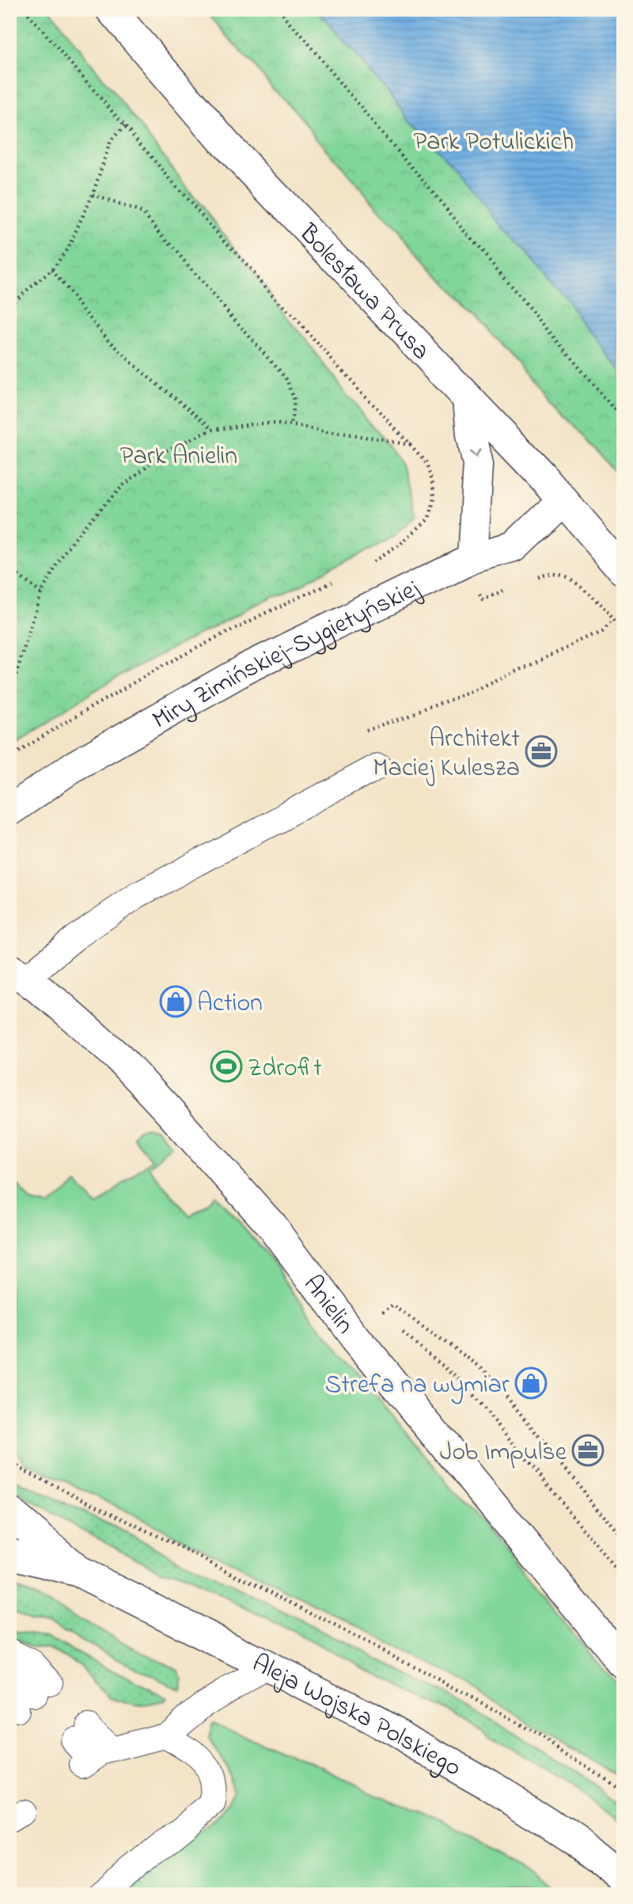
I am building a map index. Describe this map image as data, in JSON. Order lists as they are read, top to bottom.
{
  "streets": {
    "street": [
      "Bolesława Prusa",
      "Miry Zimińskiej-Sygietyńskiej",
      "Anielin",
      "Aleja Wojska Polskiego"
    ]
  },
  "crossings": [
    ["Bolesława Prusa", "Miry Zimińskiej-Sygietyńskiej"]
  ],
  "parks": ["Park Potulickich", "Park Anielin"],
  "places": {
    "office": ["Architekt Maciej Kulesza", "Job Impulse"],
    "shop": ["Action", "Strefa na wymiar"],
    "sports": ["Zdrofit"]
  }
}
